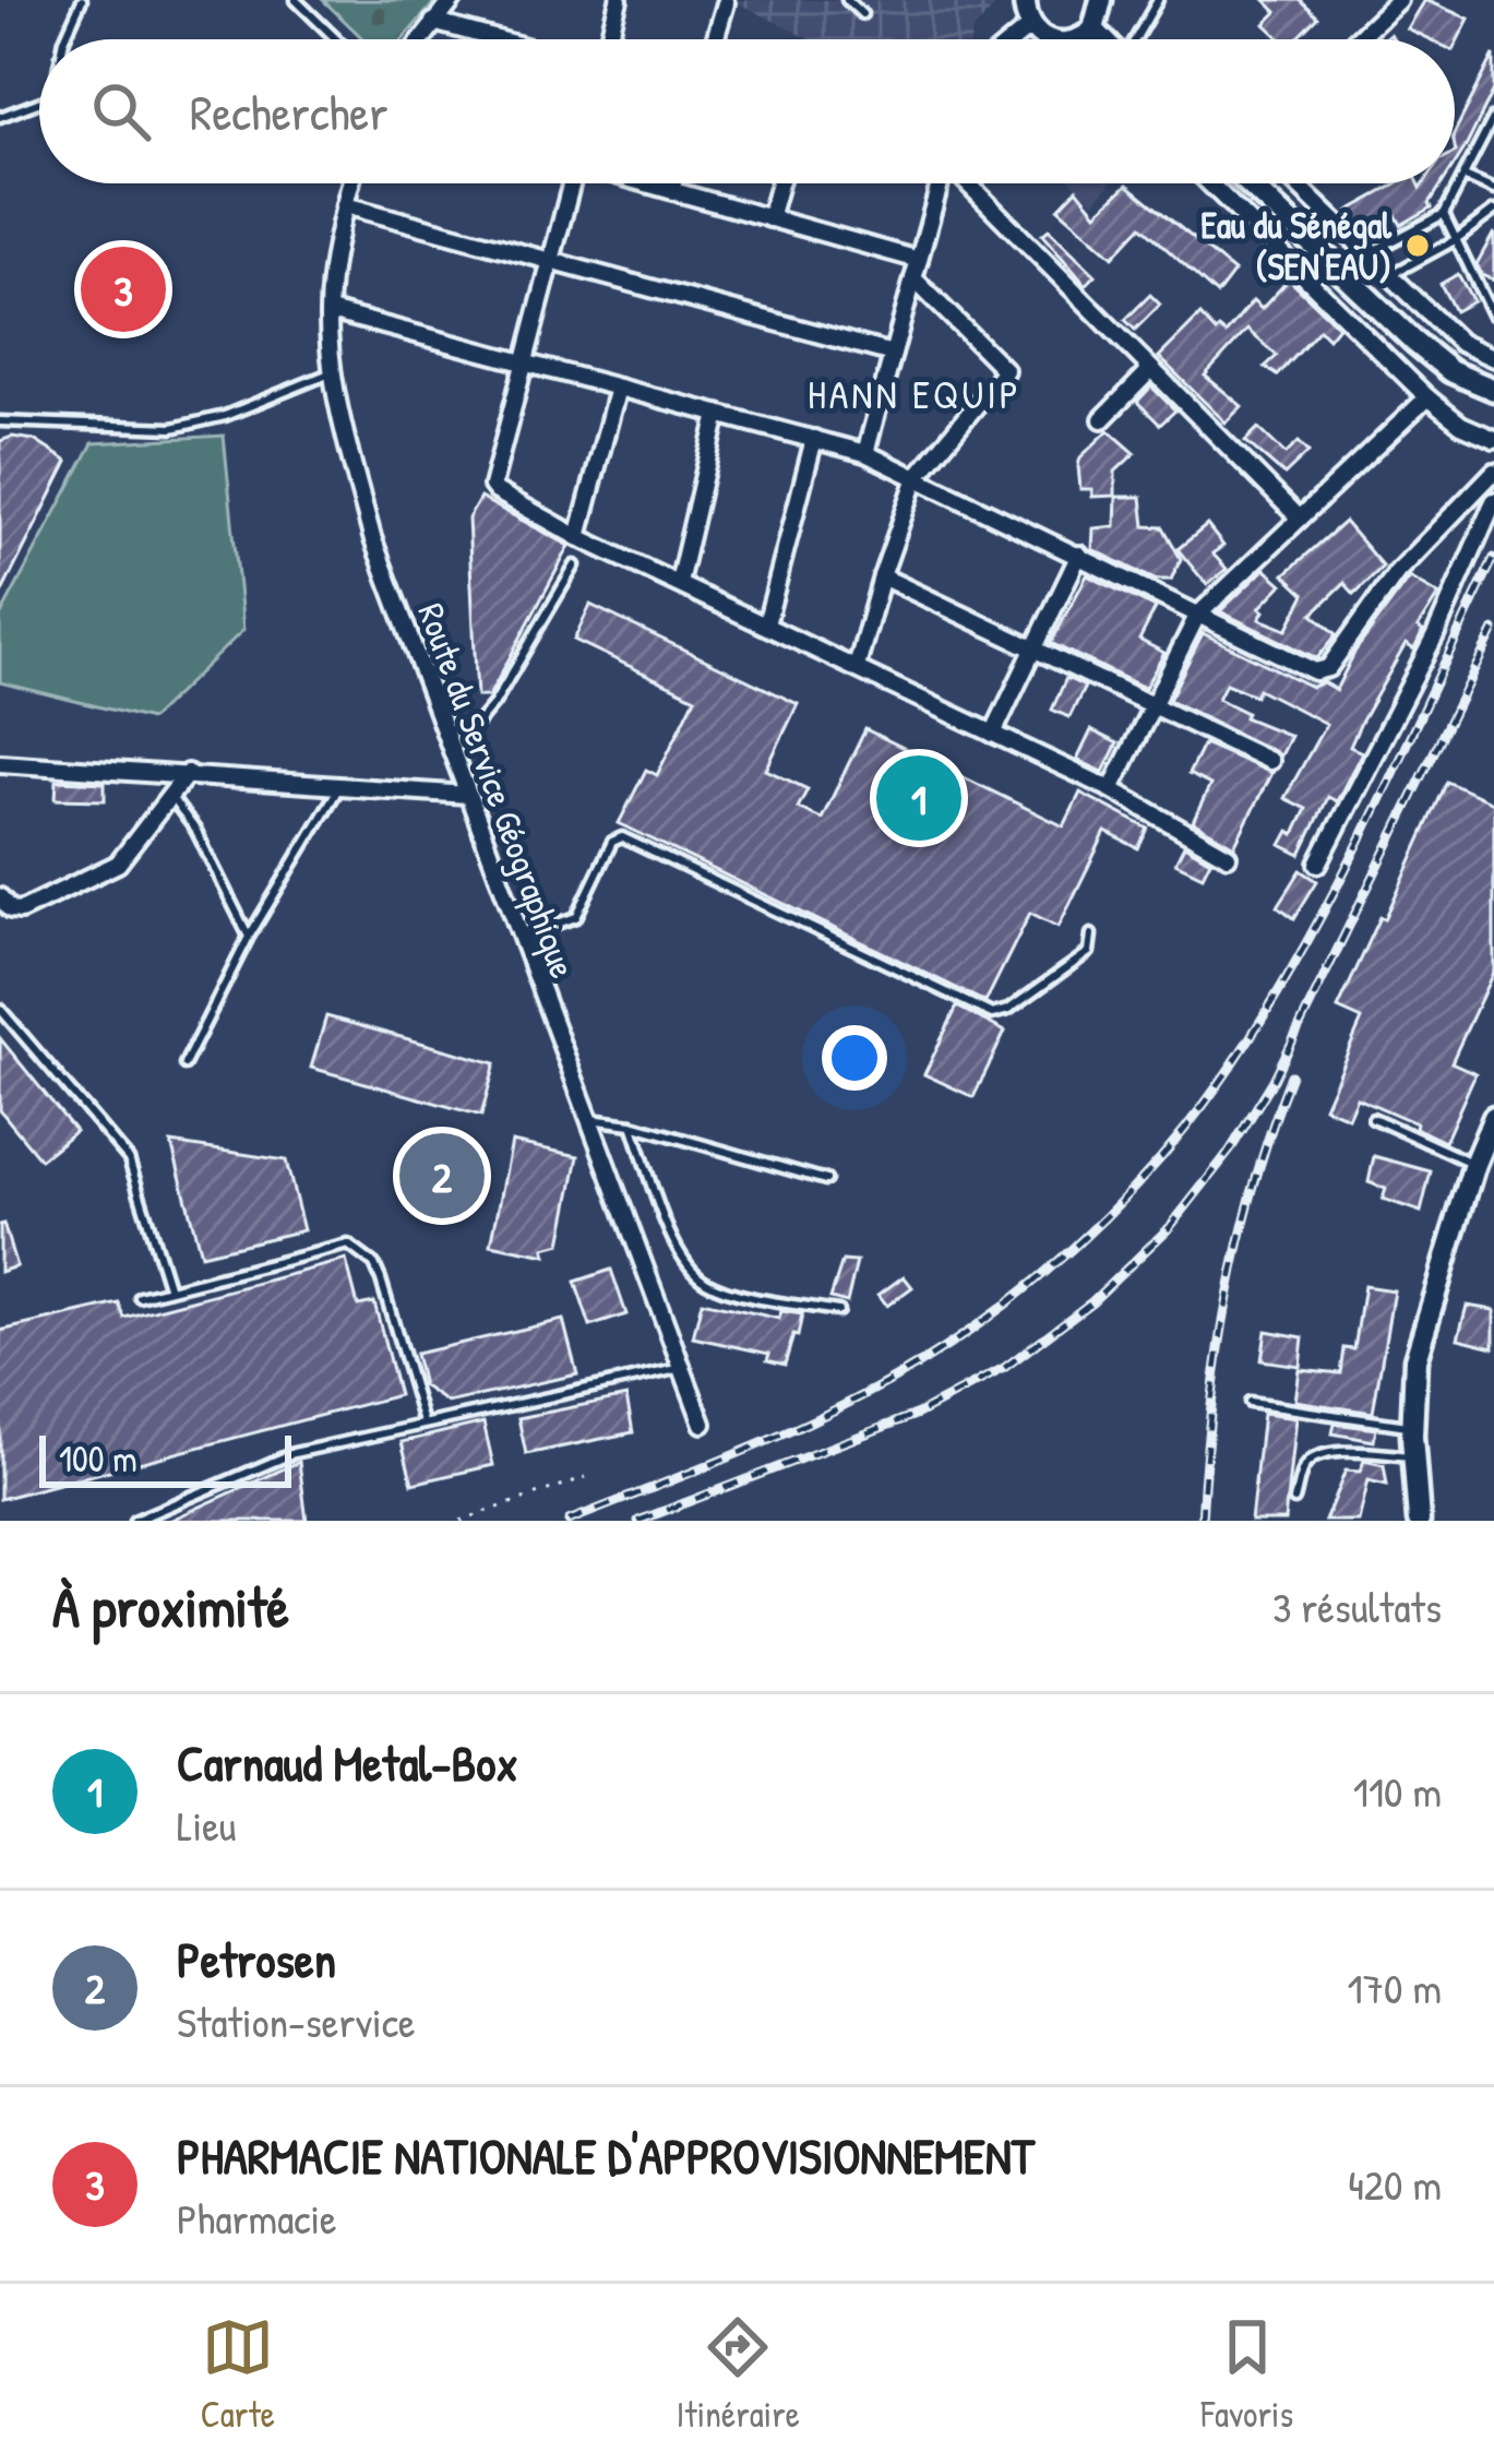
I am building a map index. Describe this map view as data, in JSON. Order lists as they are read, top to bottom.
{
  "streets": {
    "street": ["Route du Service Géographique"]
  },
  "districts": ["HANN EQUIP"],
  "places": ["Eau du Sénégal (SEN'EAU)"],
  "scale_bar": "100 m",
  "page": {
    "search": "Rechercher",
    "pins": ["3", "1", "2"],
    "scale": "100 m",
    "heading": ["À proximité", "3 résultats"],
    "list": [
      {
        "mark": "1",
        "name": "Carnaud Metal-Box",
        "note": "Lieu",
        "value": "110 m"
      },
      {
        "mark": "2",
        "name": "Petrosen",
        "note": "Station-service",
        "value": "170 m"
      },
      {
        "mark": "3",
        "name": "PHARMACIE NATIONALE D'APPROVISIONNEMENT",
        "note": "Pharmacie",
        "value": "420 m"
      }
    ],
    "nav": ["Carte", "Itinéraire", "Favoris"]
  }
}
